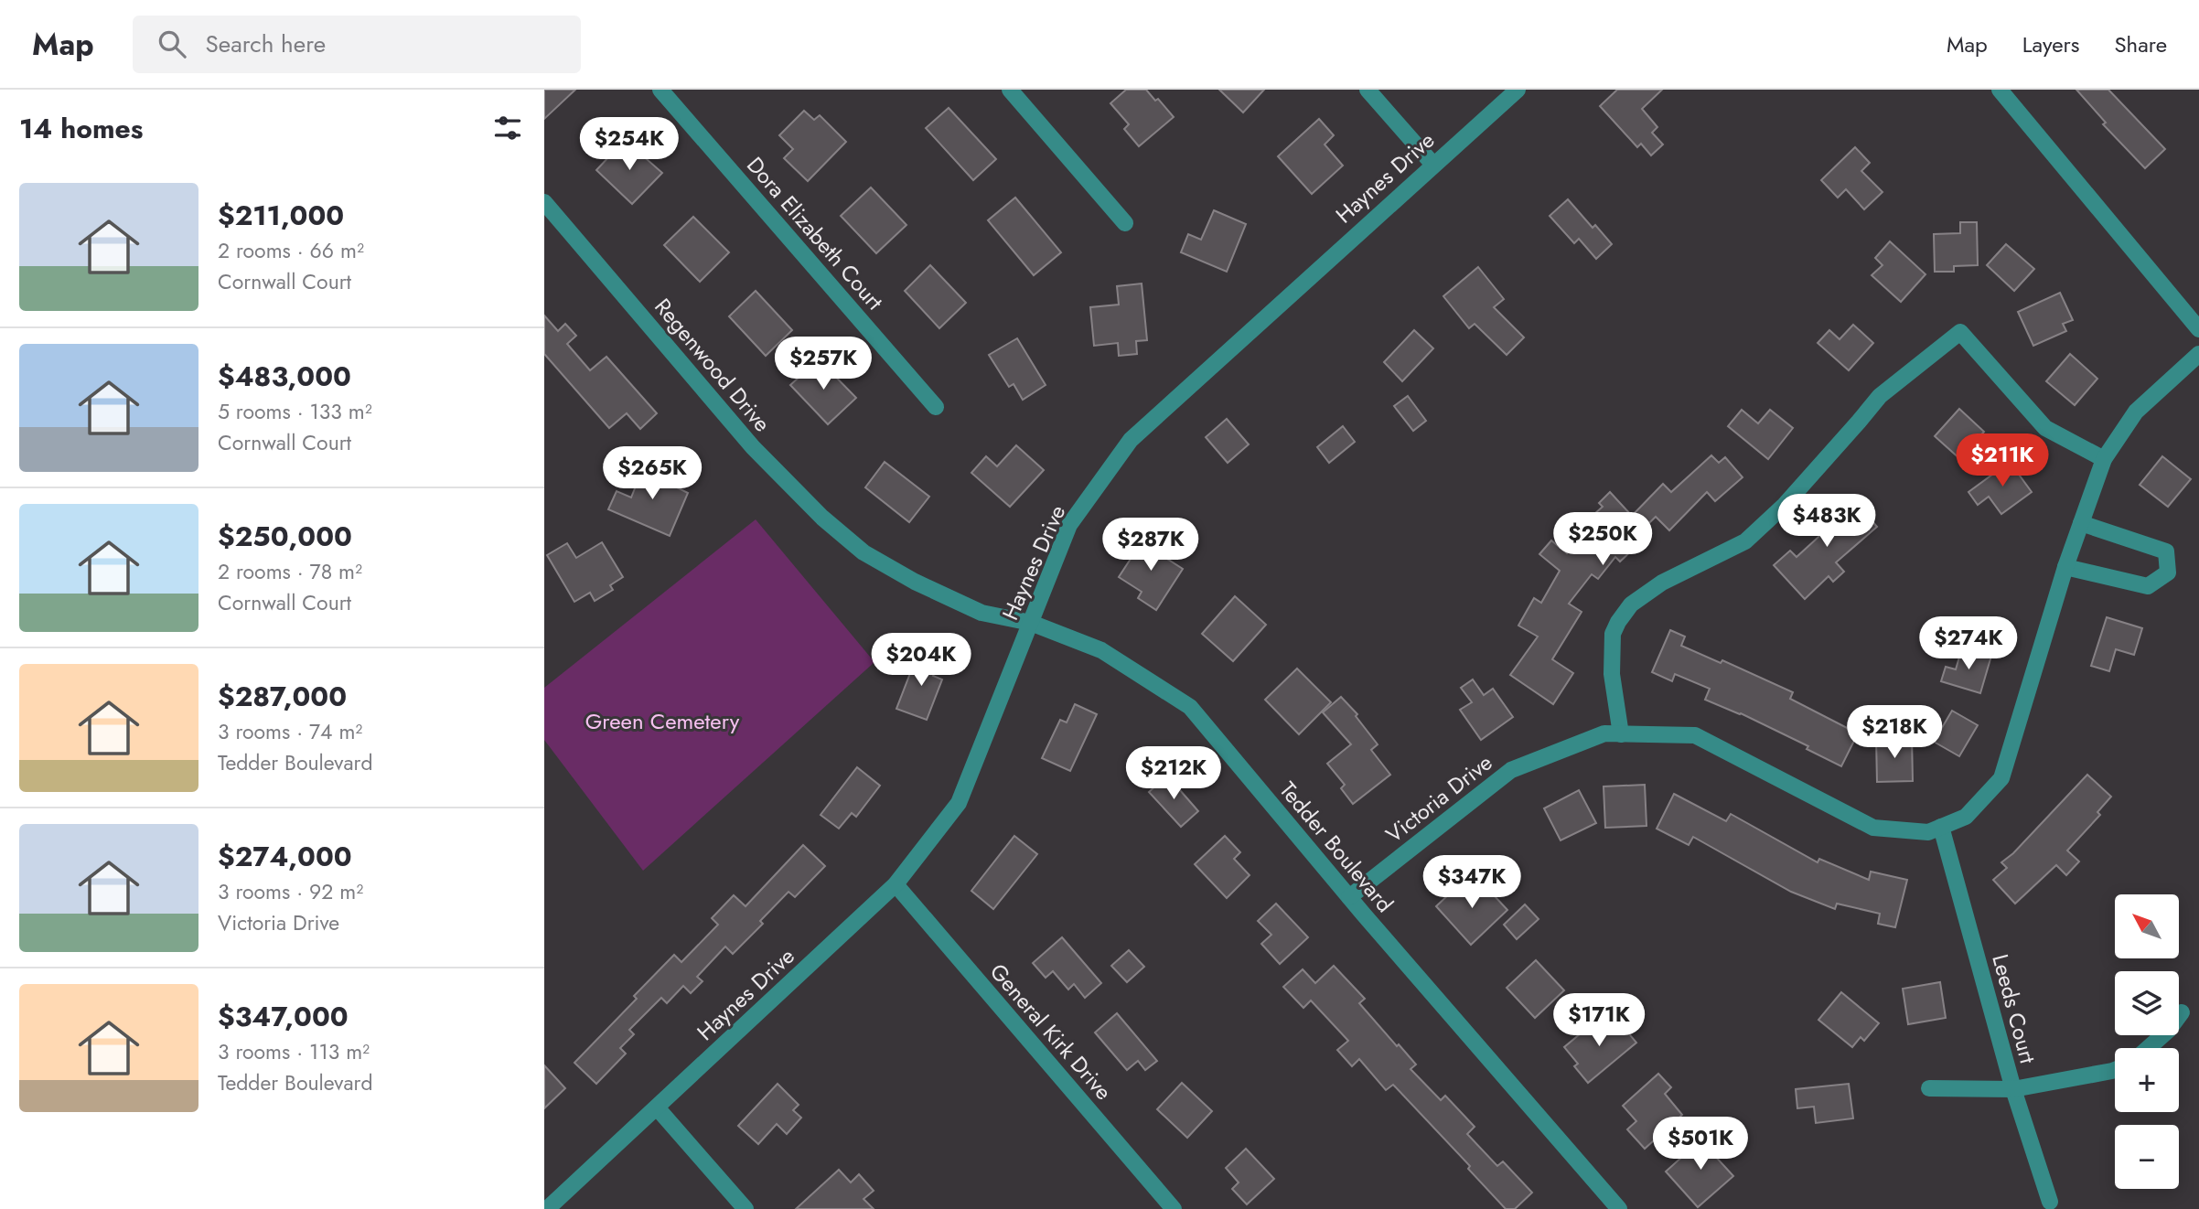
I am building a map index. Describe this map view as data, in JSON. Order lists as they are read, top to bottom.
{
  "streets": {
    "street": [
      "Haynes Drive",
      "Dora Elizabeth Court",
      "Regenwood Drive",
      "Victoria Drive",
      "Tedder Boulevard",
      "Leeds Court",
      "General Kirk Drive"
    ]
  },
  "crossings": [
    ["Haynes Drive", "Regenwood Drive"],
    ["Haynes Drive", "Tedder Boulevard"],
    ["Haynes Drive", "General Kirk Drive"],
    ["Regenwood Drive", "Tedder Boulevard"],
    ["Victoria Drive", "Tedder Boulevard"],
    ["Victoria Drive", "Leeds Court"]
  ],
  "parks": ["Green Cemetery"],
  "north": "top left",
  "page": {
    "header": "Map",
    "search": "Search here",
    "nav": ["Map", "Layers", "Share"],
    "heading": "14 homes",
    "price": [
      "$254K",
      "$257K",
      "$211K",
      "$265K",
      "$483K",
      "$250K",
      "$287K",
      "$274K",
      "$204K",
      "$218K",
      "$212K",
      "$347K",
      "$171K",
      "$501K"
    ],
    "list": [
      {
        "name": "$211,000",
        "note": "2 rooms · 66 m² · Cornwall Court"
      },
      {
        "name": "$483,000",
        "note": "5 rooms · 133 m² · Cornwall Court"
      },
      {
        "name": "$250,000",
        "note": "2 rooms · 78 m² · Cornwall Court"
      },
      {
        "name": "$287,000",
        "note": "3 rooms · 74 m² · Tedder Boulevard"
      },
      {
        "name": "$274,000",
        "note": "3 rooms · 92 m² · Victoria Drive"
      },
      {
        "name": "$347,000",
        "note": "3 rooms · 113 m² · Tedder Boulevard"
      }
    ],
    "map_buttons": ["+", "−"]
  }
}
